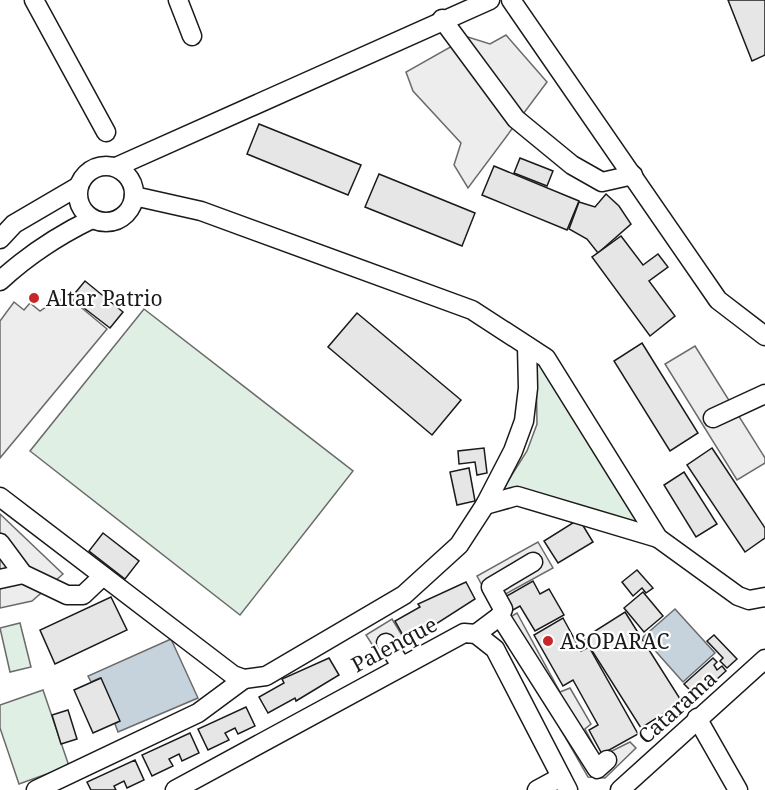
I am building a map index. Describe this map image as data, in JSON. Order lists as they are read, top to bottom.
{
  "streets": {
    "street": ["Palenque", "Catarama"]
  },
  "places": ["Altar Patrio", "ASOPARAC"]
}
